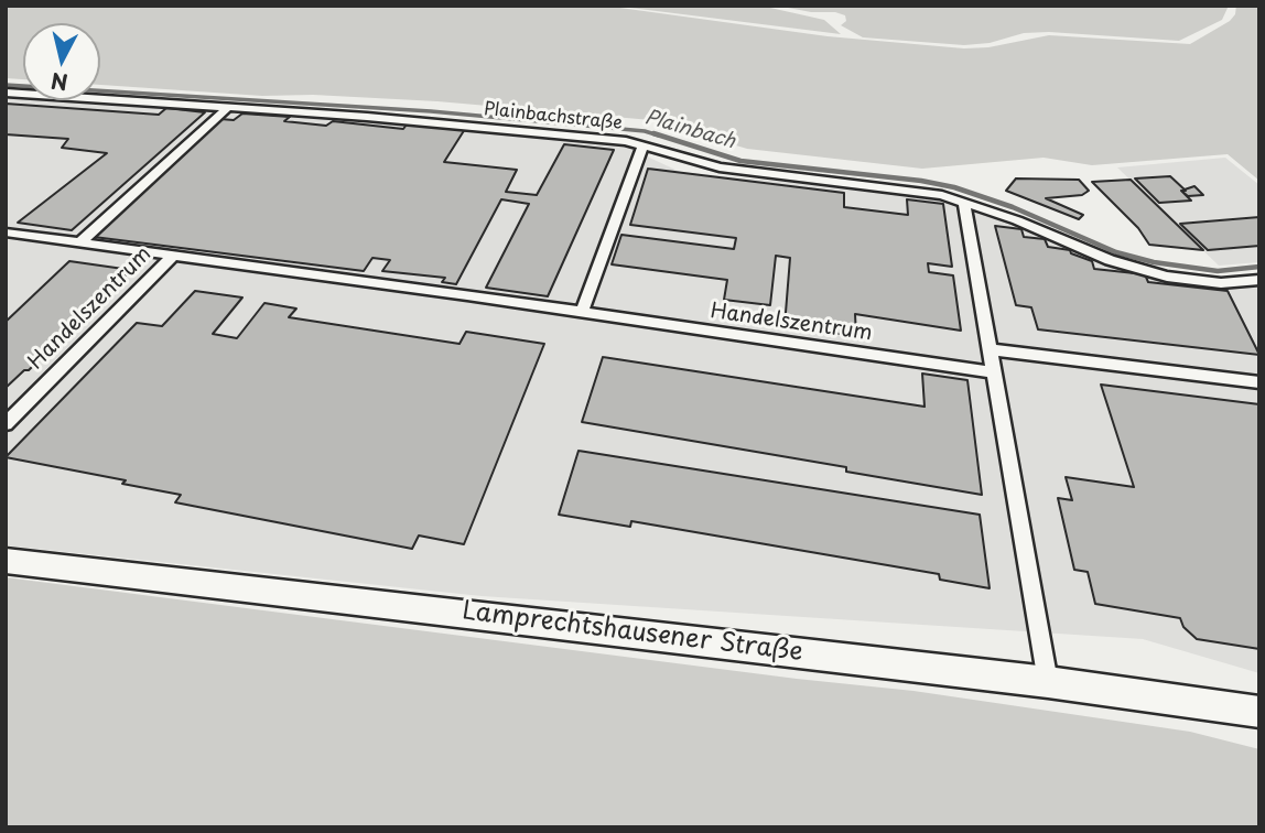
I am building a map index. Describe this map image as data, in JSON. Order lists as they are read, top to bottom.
{
  "streets": {
    "main road": ["Lamprechtshausener Straße"],
    "street": ["Plainbachstraße", "Handelszentrum"]
  },
  "water": ["Plainbach"],
  "north": "bottom"
}
